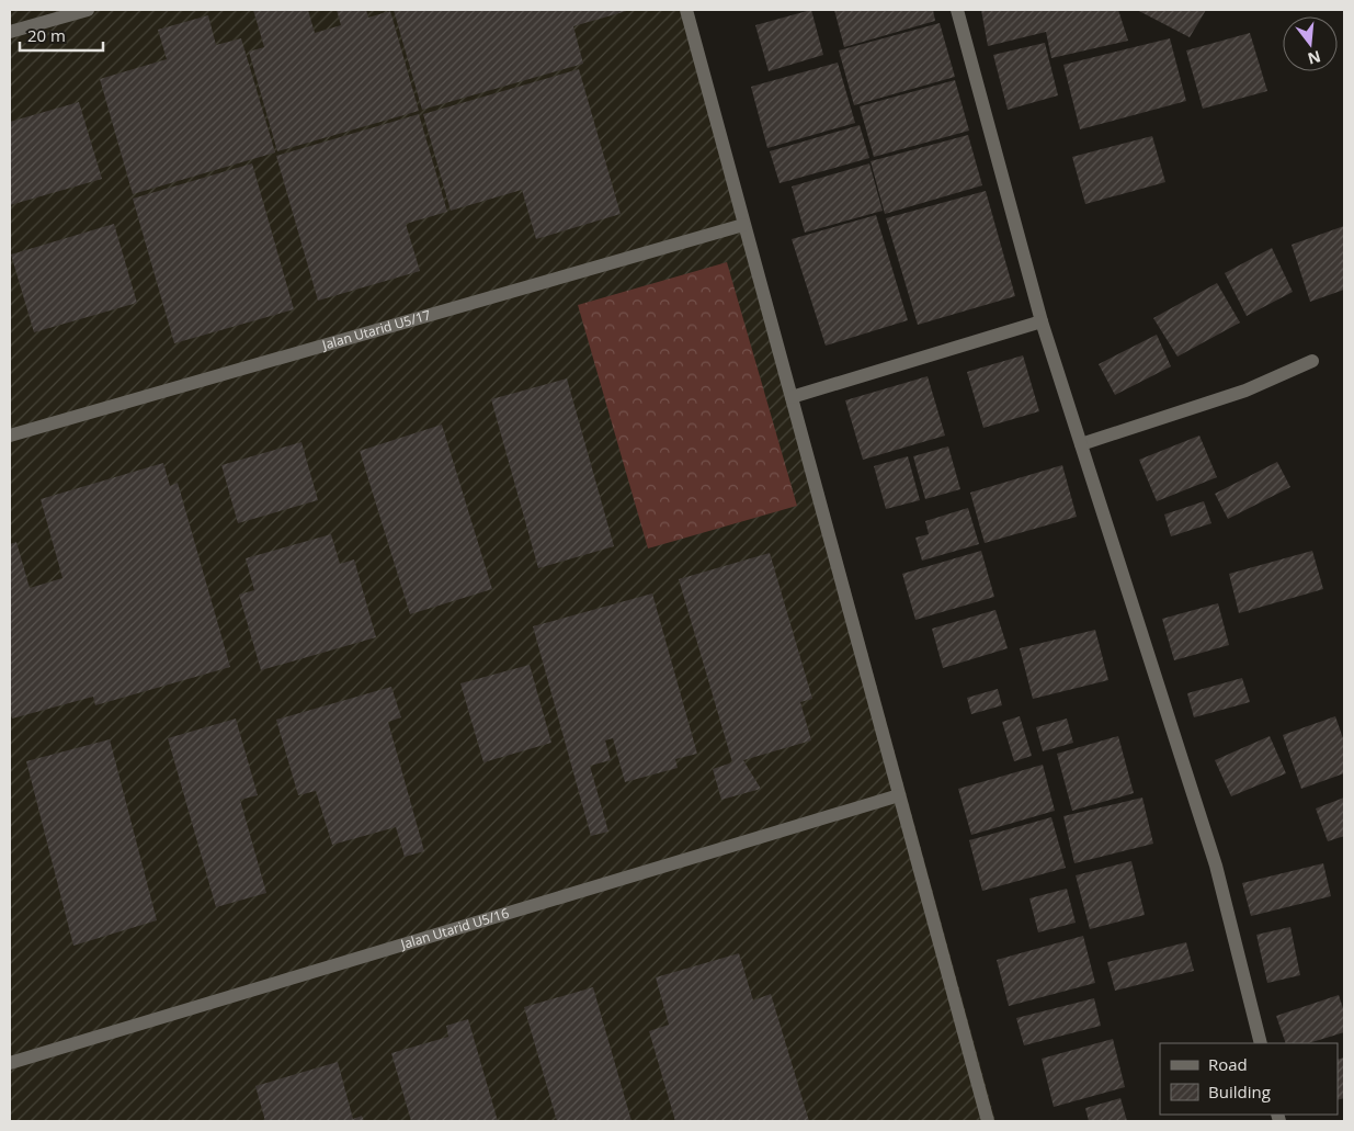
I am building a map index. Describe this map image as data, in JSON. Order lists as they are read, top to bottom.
{
  "streets": {
    "street": ["Jalan Utarid U5/17", "Jalan Utarid U5/16"]
  },
  "legend": ["Road", "Building"],
  "scale_bar": "20 m",
  "north": "bottom"
}
